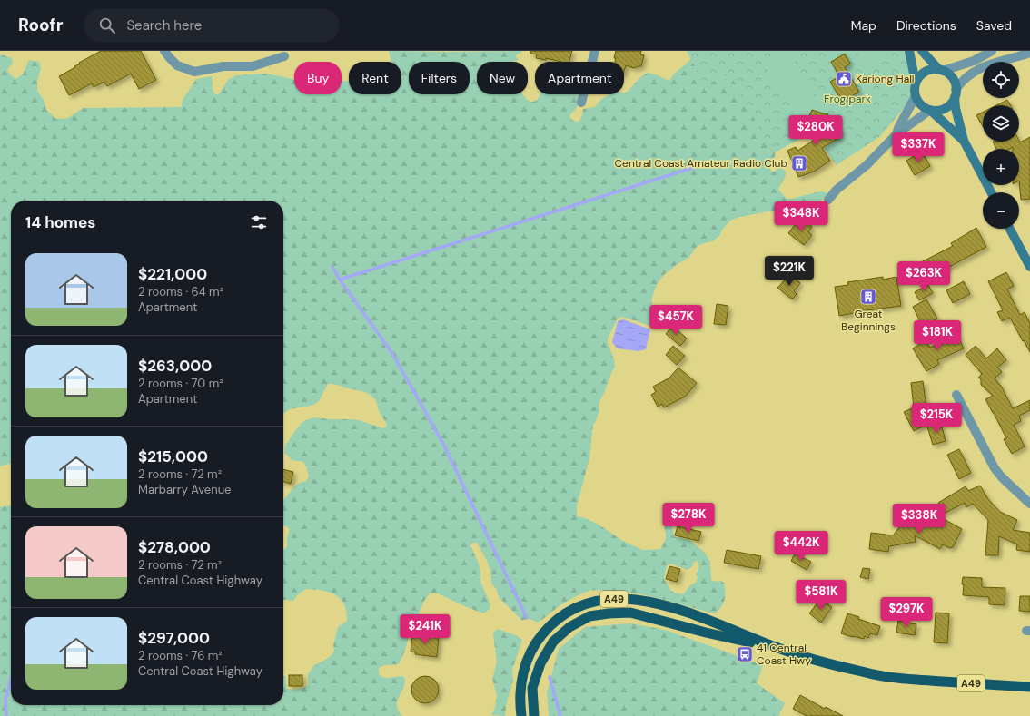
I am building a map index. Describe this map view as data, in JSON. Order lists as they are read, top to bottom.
{
  "streets": {
    "highway": ["A49"]
  },
  "parks": ["Frog park"],
  "places": {
    "public building": ["Kariong Hall"],
    "building": ["Central Coast Amateur Radio Club", "Great Beginnings"],
    "bus stop": ["41 Central Coast Hwy"]
  },
  "page": {
    "header": "Roofr",
    "search": "Search here",
    "nav": ["Map", "Directions", "Saved"],
    "map_buttons": ["+", "−"],
    "chip": [
      "Buy",
      "Rent",
      "Filters",
      "New",
      "Apartment"
    ],
    "price": [
      "$280K",
      "$337K",
      "$348K",
      "$221K",
      "$263K",
      "$457K",
      "$181K",
      "$215K",
      "$278K",
      "$338K",
      "$442K",
      "$581K",
      "$297K",
      "$241K"
    ],
    "heading": "14 homes",
    "list": [
      {
        "name": "$221,000",
        "note": "2 rooms · 64 m² · Apartment"
      },
      {
        "name": "$263,000",
        "note": "2 rooms · 70 m² · Apartment"
      },
      {
        "name": "$215,000",
        "note": "2 rooms · 72 m² · Marbarry Avenue"
      },
      {
        "name": "$278,000",
        "note": "2 rooms · 72 m² · Central Coast Highway"
      },
      {
        "name": "$297,000",
        "note": "2 rooms · 76 m² · Central Coast Highway"
      }
    ]
  }
}
